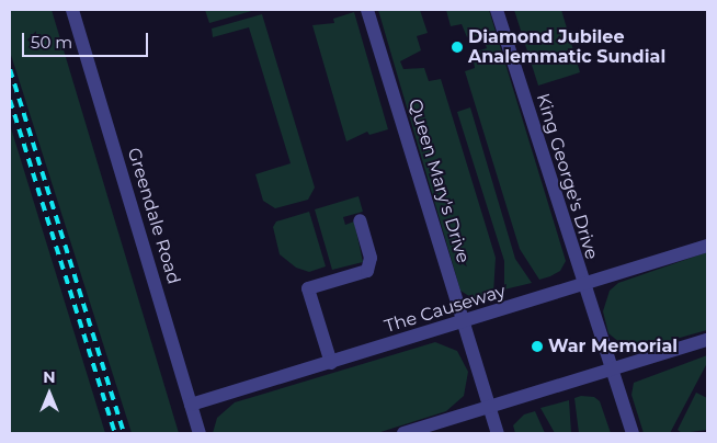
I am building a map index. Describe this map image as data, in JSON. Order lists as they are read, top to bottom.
{
  "streets": {
    "street": [
      "King George's Drive",
      "Queen Mary's Drive",
      "Greendale Road",
      "The Causeway"
    ]
  },
  "crossings": [
    ["King George's Drive", "The Causeway"],
    ["Queen Mary's Drive", "The Causeway"],
    ["Greendale Road", "The Causeway"]
  ],
  "places": ["Diamond Jubilee Analemmatic Sundial", "War Memorial"],
  "scale_bar": "50 m",
  "north": "top"
}
